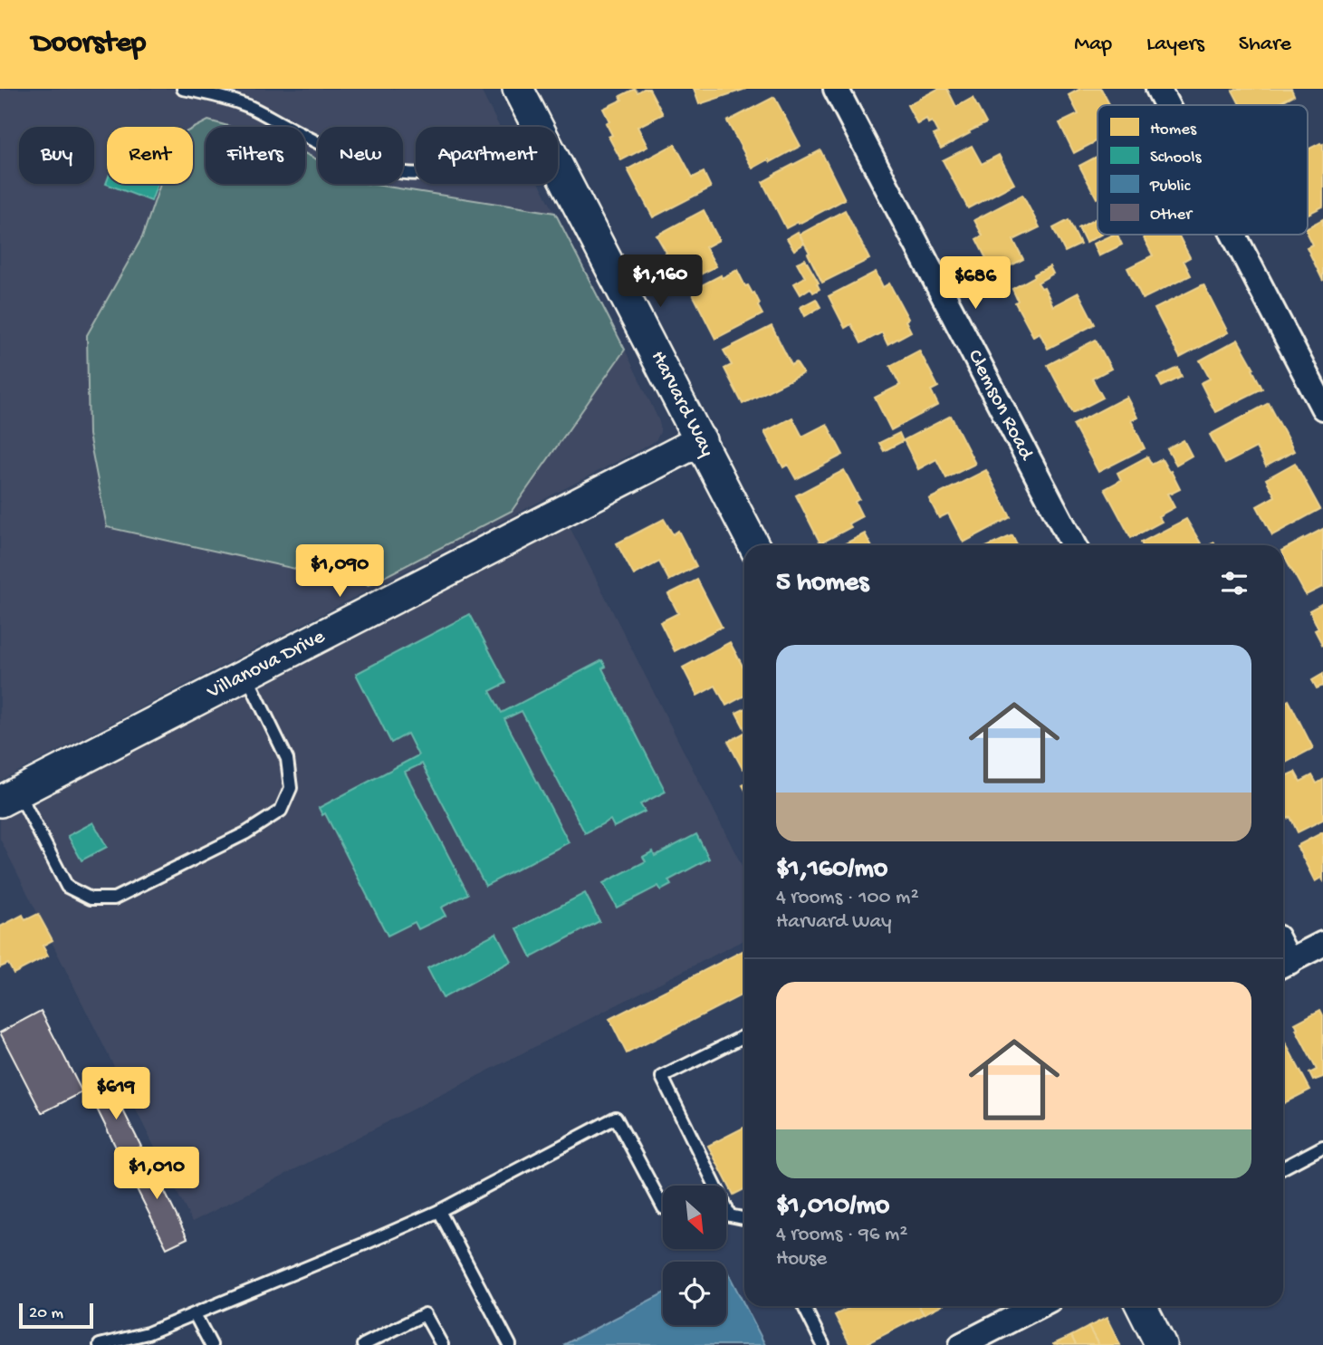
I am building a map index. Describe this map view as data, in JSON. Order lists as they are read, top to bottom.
{
  "streets": {
    "street": ["Harvard Way", "Clemson Road", "Villanova Drive"]
  },
  "crossings": [
    ["Harvard Way", "Villanova Drive"]
  ],
  "legend": [
    "Homes",
    "Schools",
    "Public",
    "Other"
  ],
  "scale_bar": "20 m",
  "north": "bottom right",
  "page": {
    "header": "Doorstep",
    "nav": ["Map", "Layers", "Share"],
    "chip": [
      "Buy",
      "Rent",
      "Filters",
      "New",
      "Apartment"
    ],
    "price": [
      "$1,160",
      "$686",
      "$1,090",
      "$619",
      "$1,010"
    ],
    "heading": "5 homes",
    "list": [
      {
        "name": "$1,160/mo",
        "note": "4 rooms · 100 m² · Harvard Way"
      },
      {
        "name": "$1,010/mo",
        "note": "4 rooms · 96 m² · House"
      }
    ],
    "scale": "20 m"
  }
}
